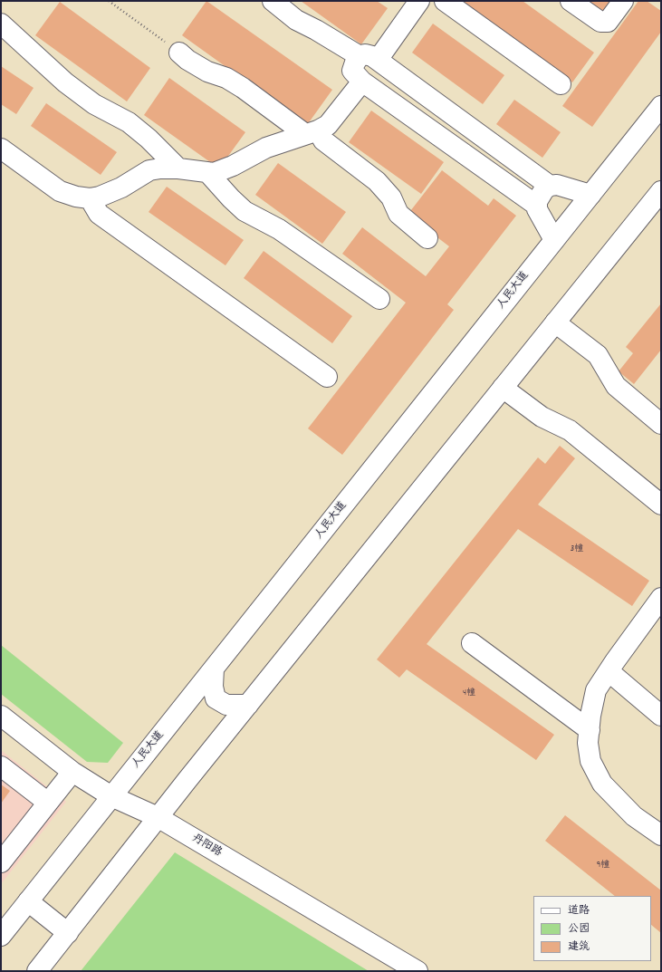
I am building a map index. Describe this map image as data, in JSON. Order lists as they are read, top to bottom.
{
  "streets": {
    "main road": ["人民大道", "丹阳路"]
  },
  "crossings": [
    ["人民大道", "丹阳路"]
  ],
  "house_numbers": ["3幢", "4幢", "9幢"],
  "legend": ["道路", "公园", "建筑"]
}
